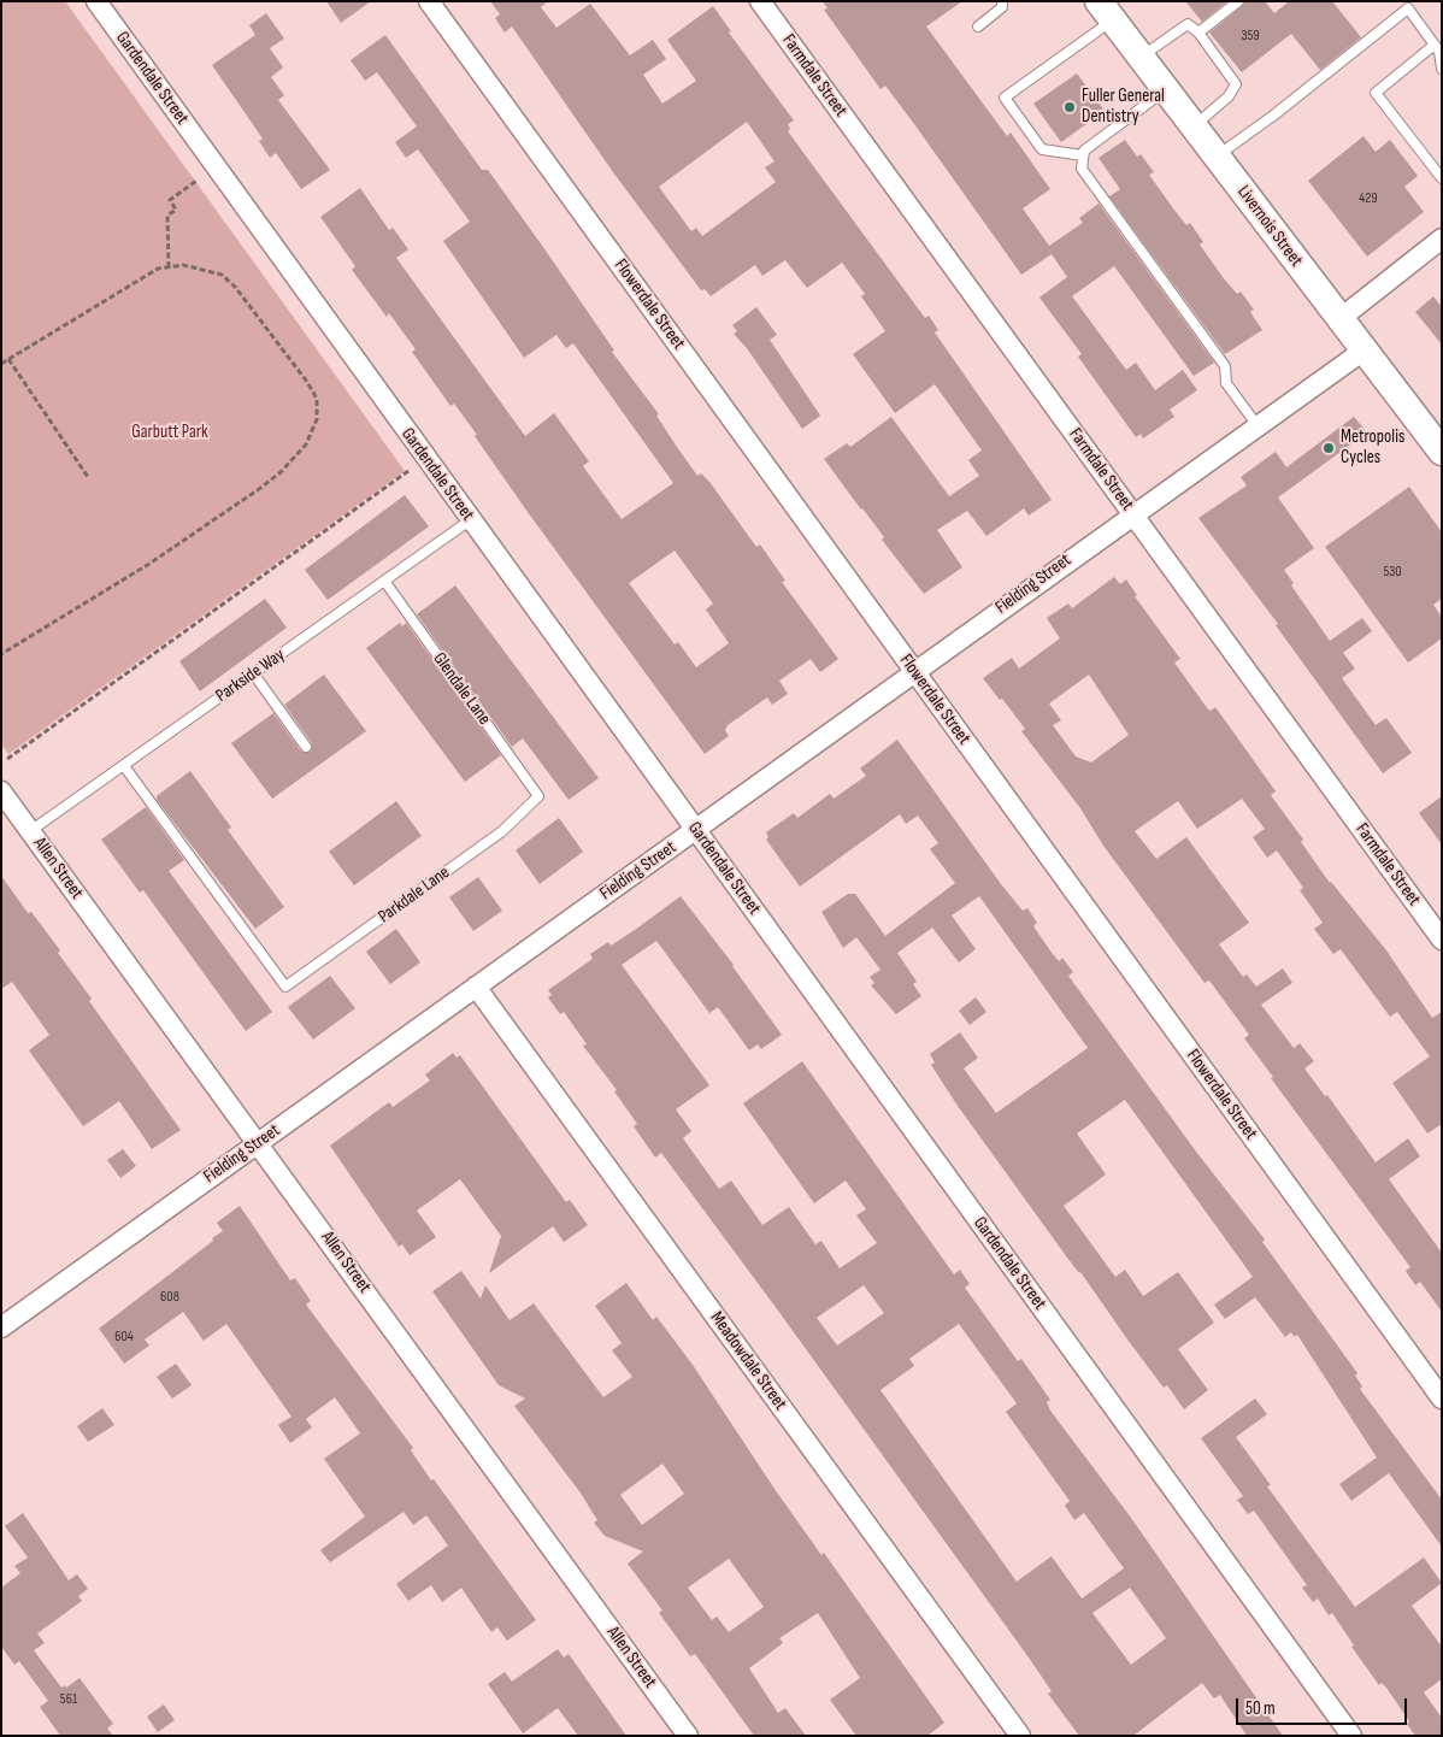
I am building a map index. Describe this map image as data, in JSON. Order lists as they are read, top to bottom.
{
  "streets": {
    "street": [
      "Farmdale Street",
      "Gardendale Street",
      "Livernois Street",
      "Flowerdale Street",
      "Fielding Street",
      "Allen Street",
      "Meadowdale Street"
    ],
    "lane": ["Parkside Way", "Glendale Lane", "Parkdale Lane"]
  },
  "crossings": [
    ["Farmdale Street", "Fielding Street"],
    ["Gardendale Street", "Fielding Street"],
    ["Gardendale Street", "Parkside Way"],
    ["Livernois Street", "Fielding Street"],
    ["Flowerdale Street", "Fielding Street"],
    ["Fielding Street", "Allen Street"],
    ["Fielding Street", "Meadowdale Street"],
    ["Parkside Way", "Glendale Lane"],
    ["Parkside Way", "Allen Street"],
    ["Parkside Way", "Parkdale Lane"],
    ["Glendale Lane", "Parkdale Lane"]
  ],
  "parks": ["Garbutt Park"],
  "places": ["Fuller General Dentistry", "Metropolis Cycles"],
  "house_numbers": [
    "359",
    "429",
    "530",
    "608",
    "604",
    "561"
  ],
  "scale_bar": "50 m"
}
